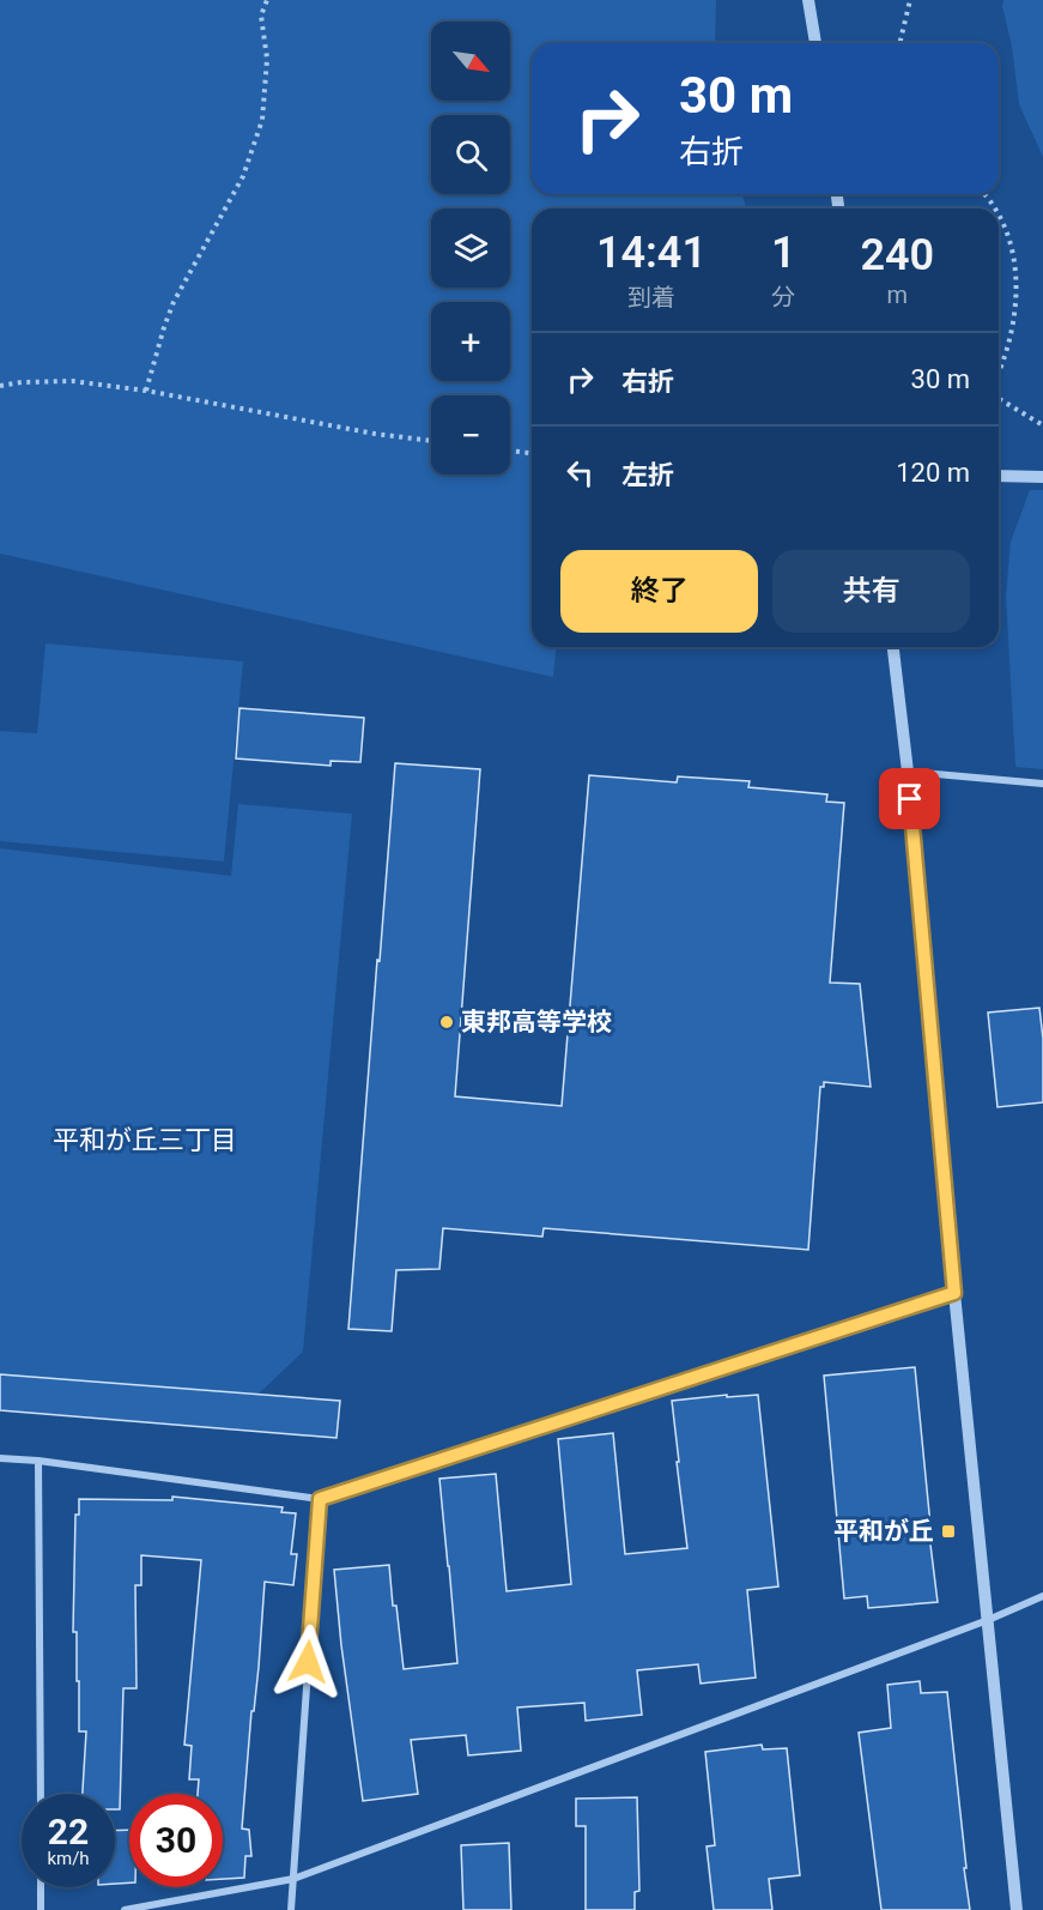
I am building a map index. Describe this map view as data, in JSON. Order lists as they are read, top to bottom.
{
  "districts": ["平和が丘三丁目"],
  "places": {
    "other": ["東邦高等学校"],
    "transit": ["平和が丘"]
  },
  "north": "bottom right",
  "page": {
    "map_buttons": ["+", "−"],
    "turn": ["30 m", "右折"],
    "eta": [
      "14:41",
      "到着",
      "1",
      "分",
      "240",
      "m"
    ],
    "list": [
      {
        "name": "右折",
        "value": "30 m"
      },
      {
        "name": "左折",
        "value": "120 m"
      }
    ],
    "buttons": ["終了", "共有"],
    "speed": "22 km/h",
    "limit": "30"
  }
}
